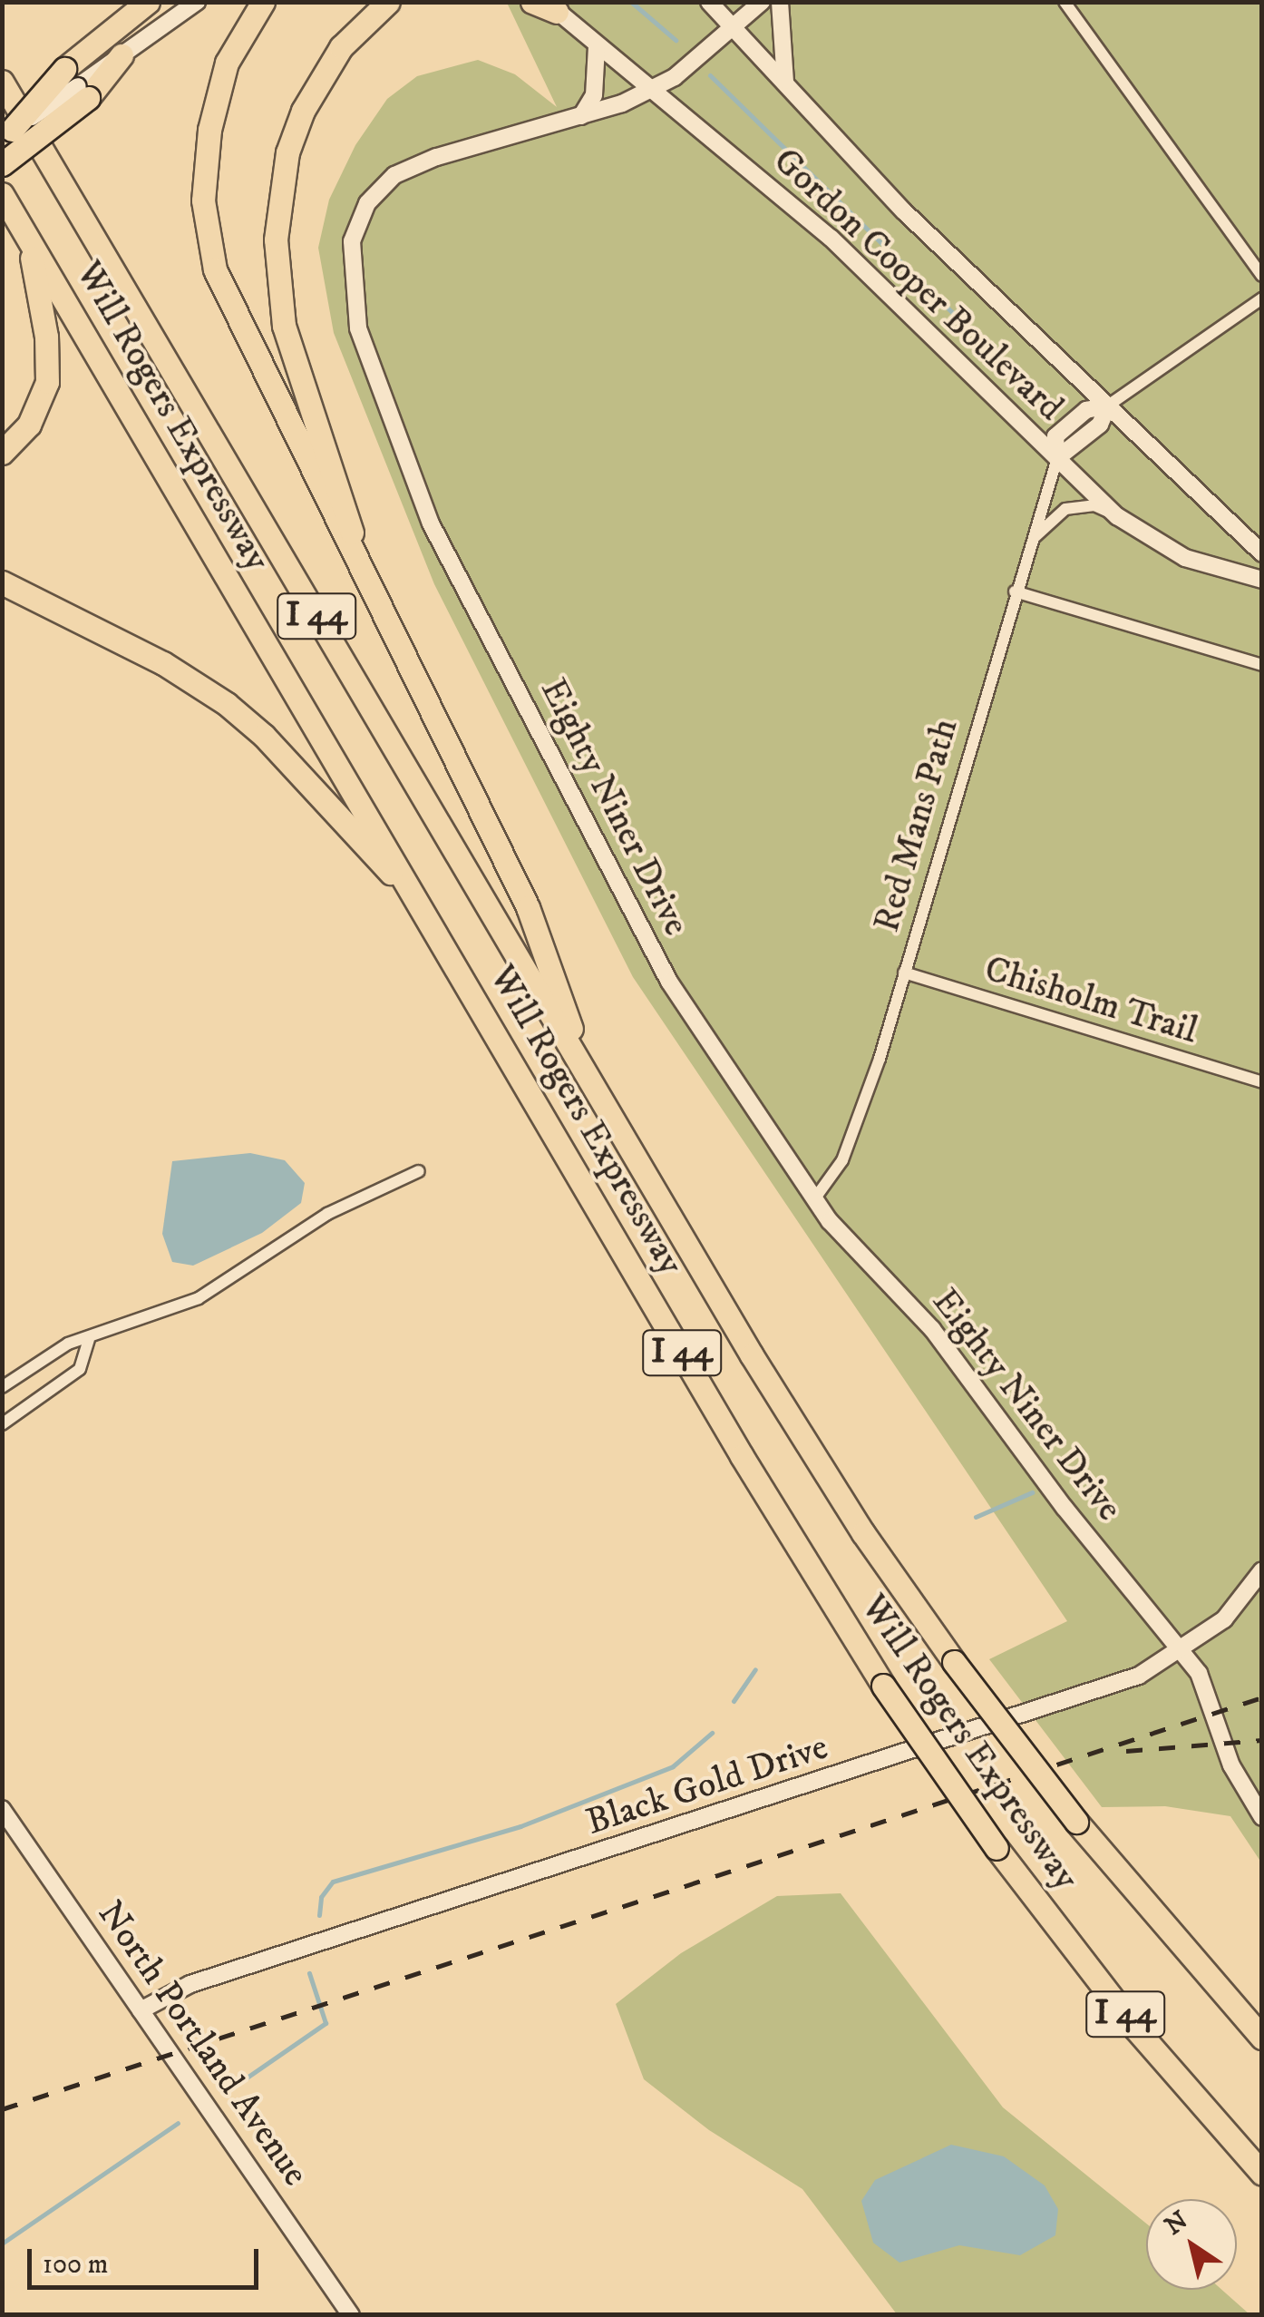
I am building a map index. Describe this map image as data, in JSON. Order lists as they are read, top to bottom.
{
  "streets": {
    "highway": ["Will Rogers Expressway", "I 44"],
    "street": [
      "Gordon Cooper Boulevard",
      "Eighty Niner Drive",
      "Red Mans Path",
      "Chisholm Trail",
      "Black Gold Drive",
      "North Portland Avenue"
    ]
  },
  "crossings": [
    ["Gordon Cooper Boulevard", "Eighty Niner Drive"],
    ["Gordon Cooper Boulevard", "Red Mans Path"],
    ["Eighty Niner Drive", "Red Mans Path"],
    ["Eighty Niner Drive", "Black Gold Drive"],
    ["Red Mans Path", "Chisholm Trail"],
    ["Black Gold Drive", "North Portland Avenue"]
  ],
  "scale_bar": "100 m",
  "north": "top left"
}
